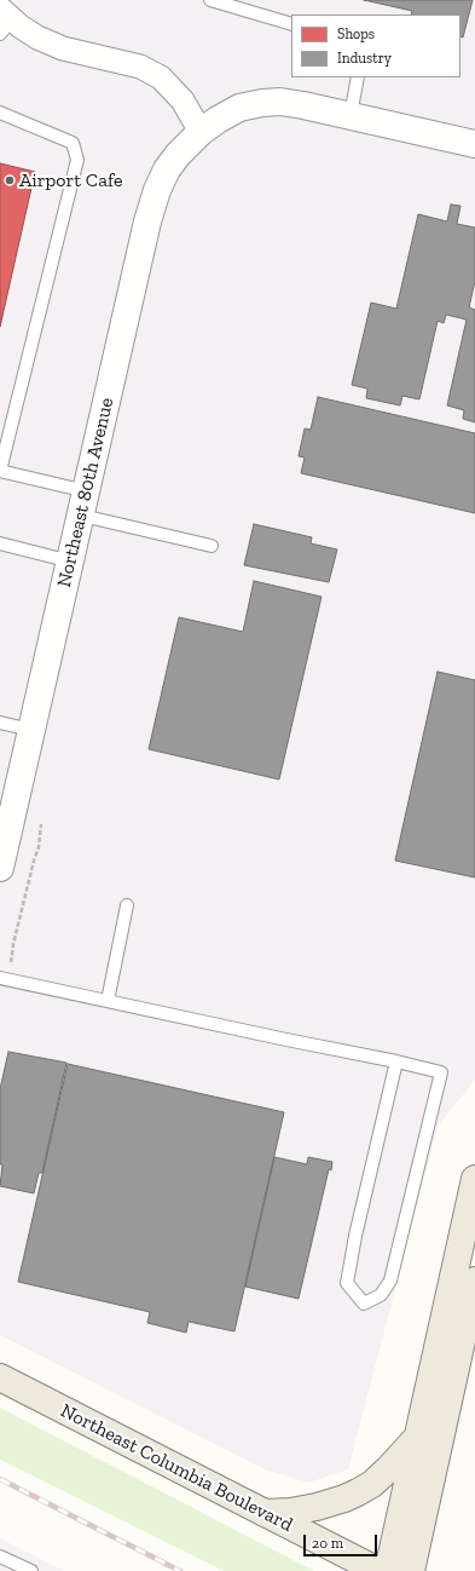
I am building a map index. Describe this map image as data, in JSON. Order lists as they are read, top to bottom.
{
  "streets": {
    "main road": ["Northeast Columbia Boulevard"],
    "street": ["Northeast 80th Avenue"]
  },
  "places": ["Airport Cafe"],
  "legend": ["Shops", "Industry"],
  "scale_bar": "20 m"
}
